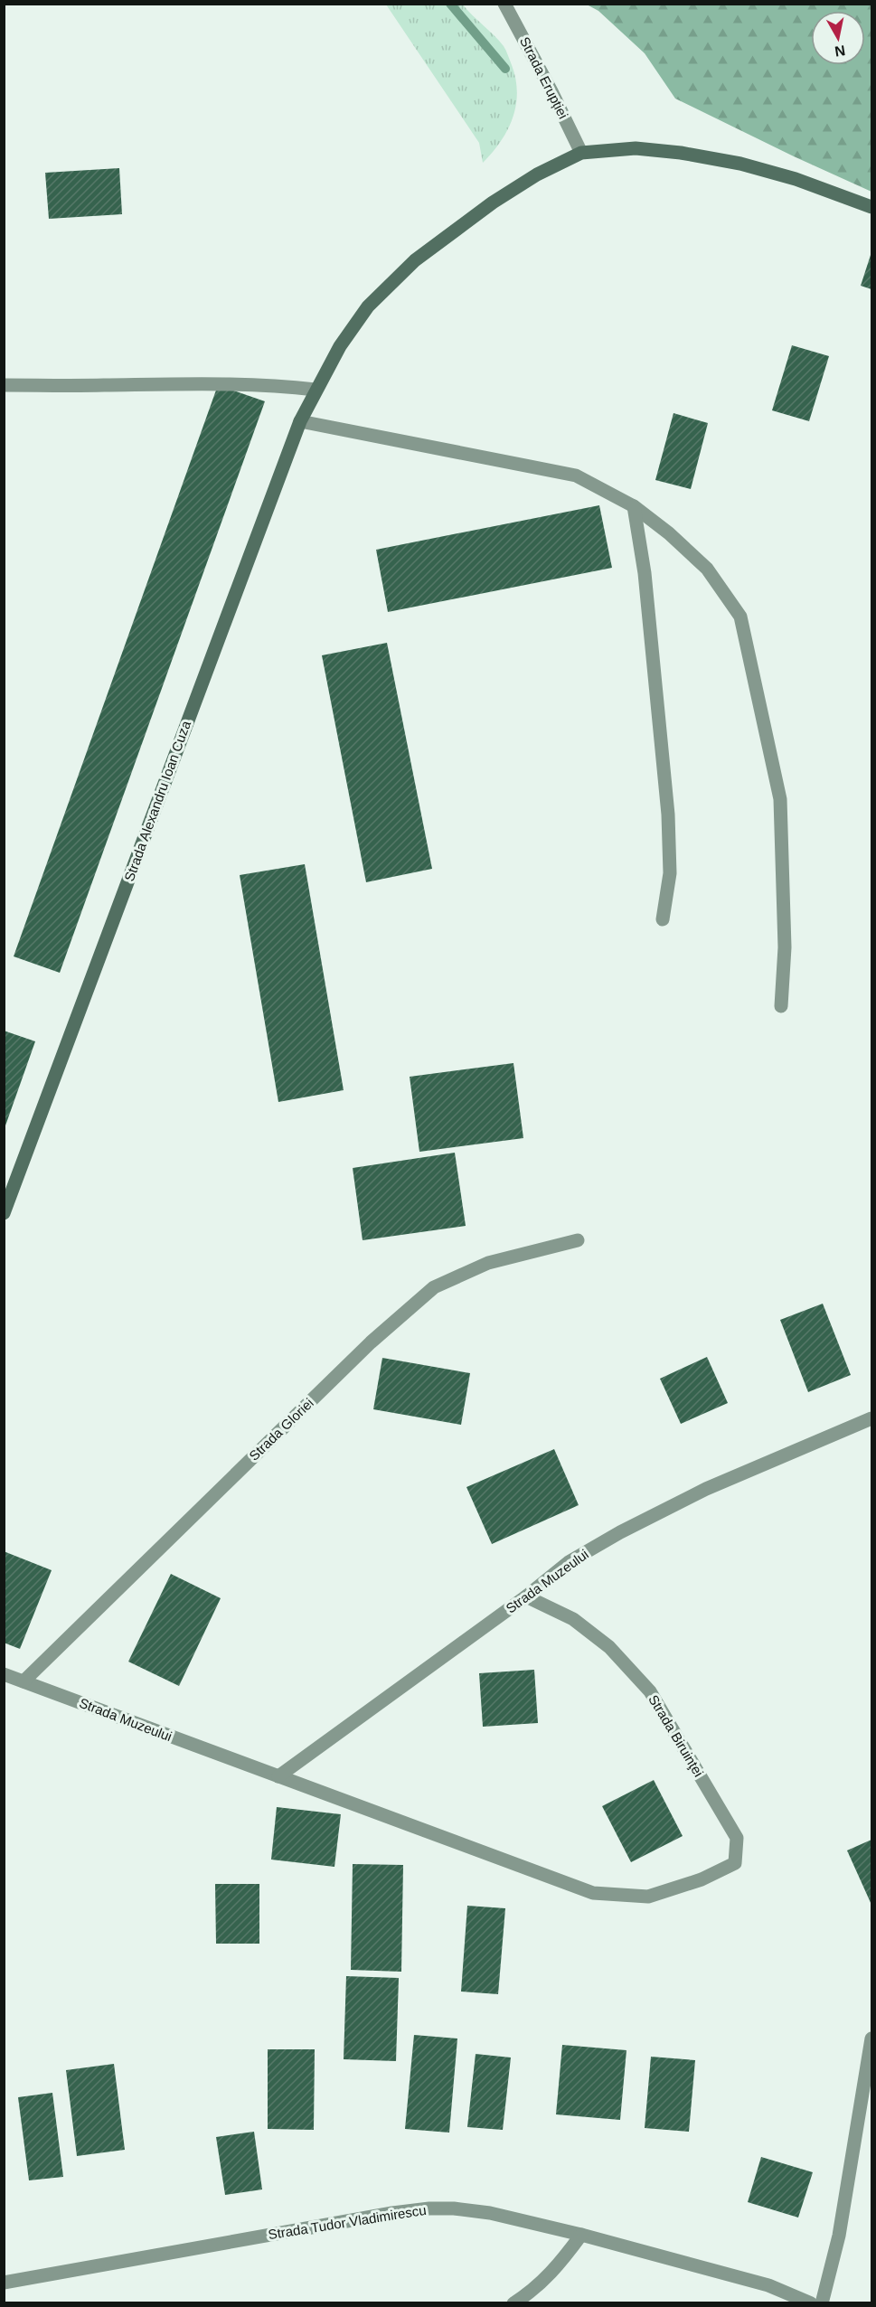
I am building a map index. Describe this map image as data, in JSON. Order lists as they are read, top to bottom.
{
  "streets": {
    "main road": ["Strada Alexandru Ioan Cuza"],
    "street": [
      "Strada Erupției",
      "Strada Gloriei",
      "Strada Muzeului",
      "Strada Biruinţei",
      "Strada Tudor Vladimirescu"
    ]
  },
  "crossings": [
    ["Strada Erupției", "Strada Alexandru Ioan Cuza"],
    ["Strada Gloriei", "Strada Muzeului"],
    ["Strada Muzeului", "Strada Biruinţei"]
  ],
  "north": "bottom"
}
